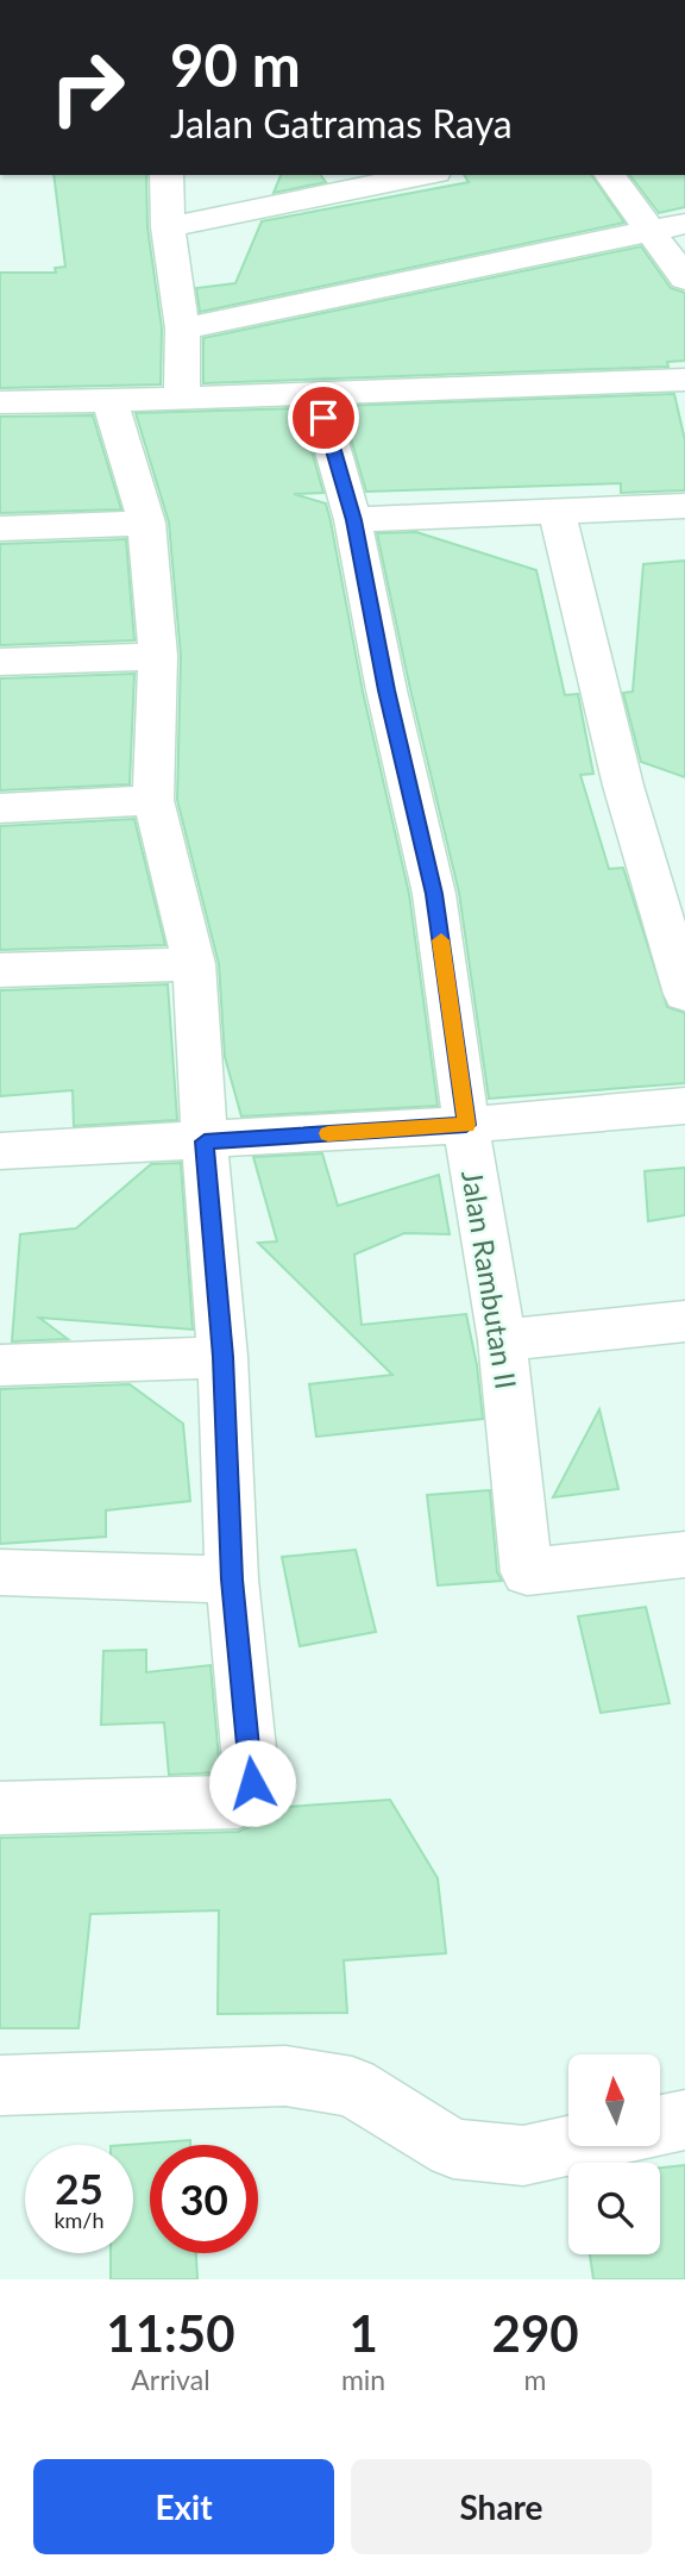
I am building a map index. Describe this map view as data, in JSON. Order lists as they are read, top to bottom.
{
  "streets": {
    "street": ["Jalan Rambutan II"]
  },
  "north": "top",
  "page": {
    "turn": ["90 m", "Jalan Gatramas Raya"],
    "speed": "25 km/h",
    "limit": "30",
    "eta": [
      "11:50",
      "Arrival",
      "1",
      "min",
      "290",
      "m"
    ],
    "buttons": ["Exit", "Share"]
  }
}
